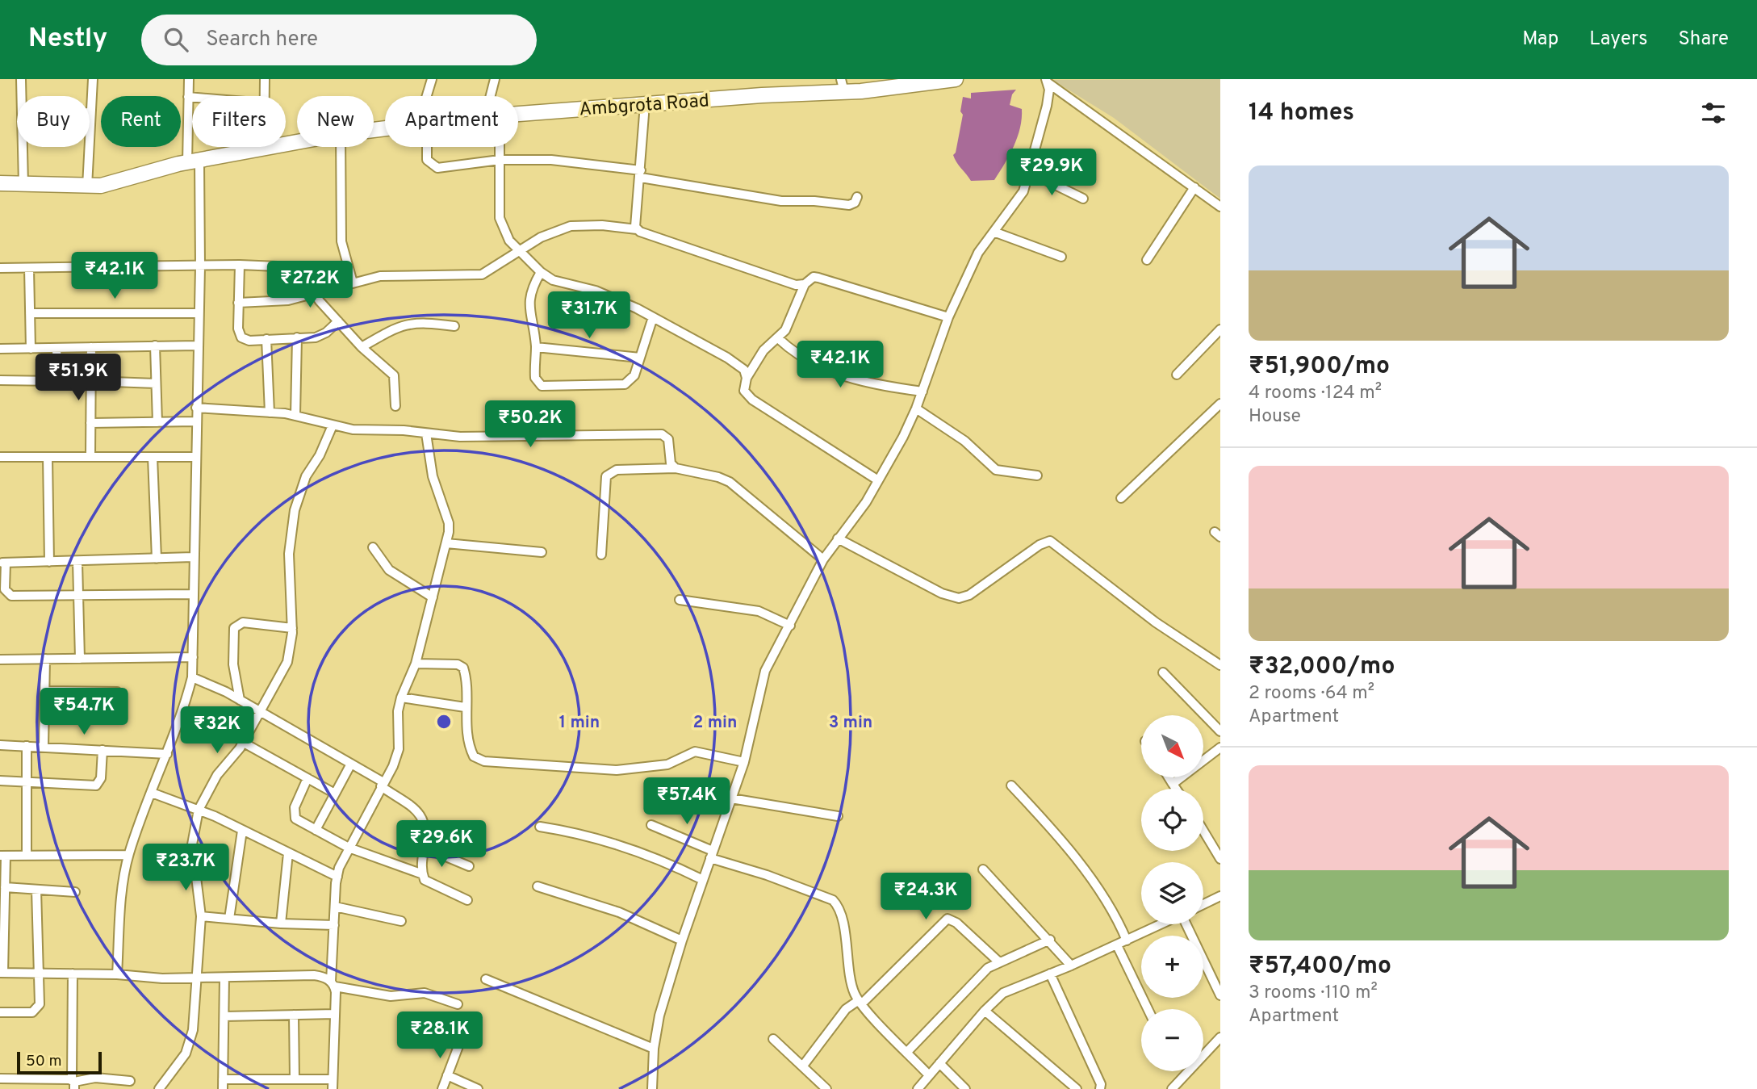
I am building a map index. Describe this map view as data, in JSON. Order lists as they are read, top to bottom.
{
  "streets": {
    "main road": ["Ambgrota Road"]
  },
  "scale_bar": "50 m",
  "north": "bottom right",
  "page": {
    "header": "Nestly",
    "search": "Search here",
    "nav": ["Map", "Layers", "Share"],
    "heading": "14 homes",
    "chip": [
      "Buy",
      "Rent",
      "Filters",
      "New",
      "Apartment"
    ],
    "list": [
      {
        "name": "₹51,900/mo",
        "note": "4 rooms · 124 m² · House"
      },
      {
        "name": "₹32,000/mo",
        "note": "2 rooms · 64 m² · Apartment"
      },
      {
        "name": "₹57,400/mo",
        "note": "3 rooms · 110 m² · Apartment"
      }
    ],
    "price": [
      "₹29.9K",
      "₹42.1K",
      "₹27.2K",
      "₹31.7K",
      "₹42.1K",
      "₹51.9K",
      "₹50.2K",
      "₹54.7K",
      "₹32K",
      "₹57.4K",
      "₹29.6K",
      "₹23.7K",
      "₹24.3K",
      "₹28.1K"
    ],
    "map_buttons": ["+", "−"],
    "scale": "50 m"
  },
  "rings": ["1 min", "2 min", "3 min"]
}
